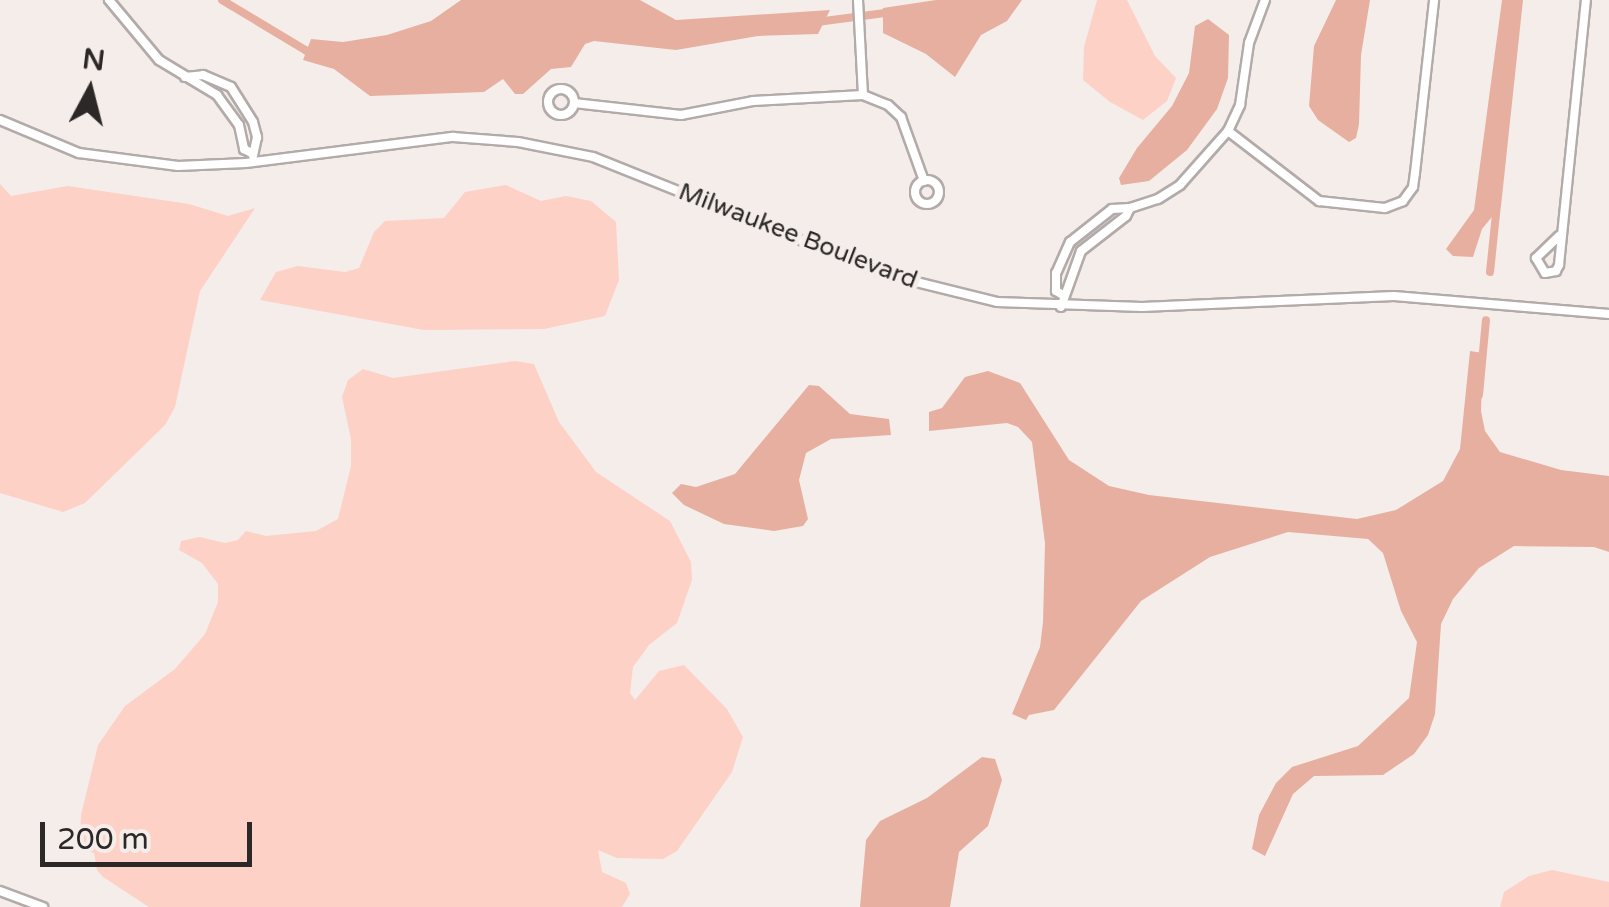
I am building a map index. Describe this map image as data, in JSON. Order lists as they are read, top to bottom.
{
  "streets": {
    "street": ["Milwaukee Boulevard"]
  },
  "scale_bar": "200 m",
  "north": "top"
}
